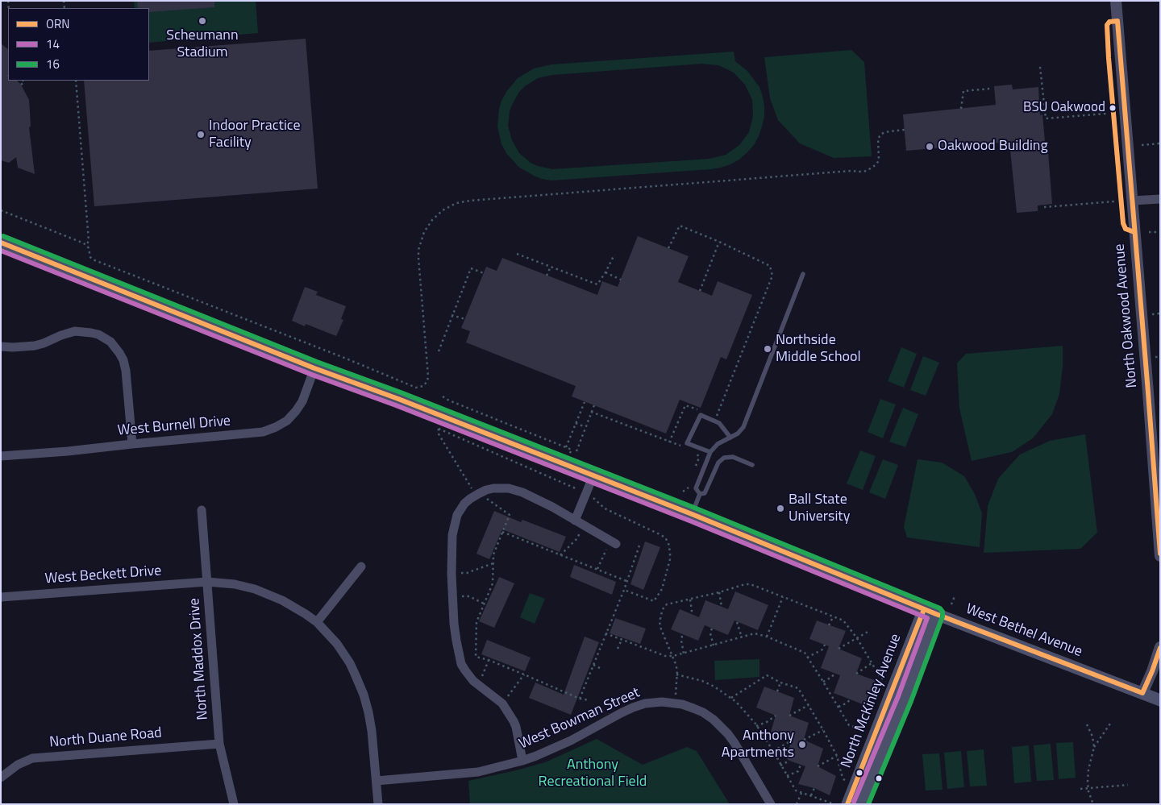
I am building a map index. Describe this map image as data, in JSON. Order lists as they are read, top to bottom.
{
  "streets": {
    "main road": ["West Bethel Avenue", "North McKinley Avenue"],
    "street": [
      "North Oakwood Avenue",
      "West Burnell Drive",
      "West Beckett Drive",
      "North Maddox Drive",
      "West Bowman Street",
      "North Duane Road"
    ]
  },
  "crossings": [
    ["West Burnell Drive", "West Bethel Avenue"],
    ["West Beckett Drive", "North Maddox Drive"],
    ["West Beckett Drive", "West Bowman Street"],
    ["West Bethel Avenue", "North McKinley Avenue"],
    ["North Maddox Drive", "North Duane Road"]
  ],
  "parks": ["Anthony Recreational Field"],
  "places": [
    "Scheumann Stadium",
    "BSU Oakwood",
    "Indoor Practice Facility",
    "Oakwood Building",
    "Northside Middle School",
    "Ball State University",
    "Anthony Apartments"
  ],
  "lines": ["transit line ORN", "transit line 16", "transit line 14"],
  "legend": ["ORN", "14", "16"]
}
